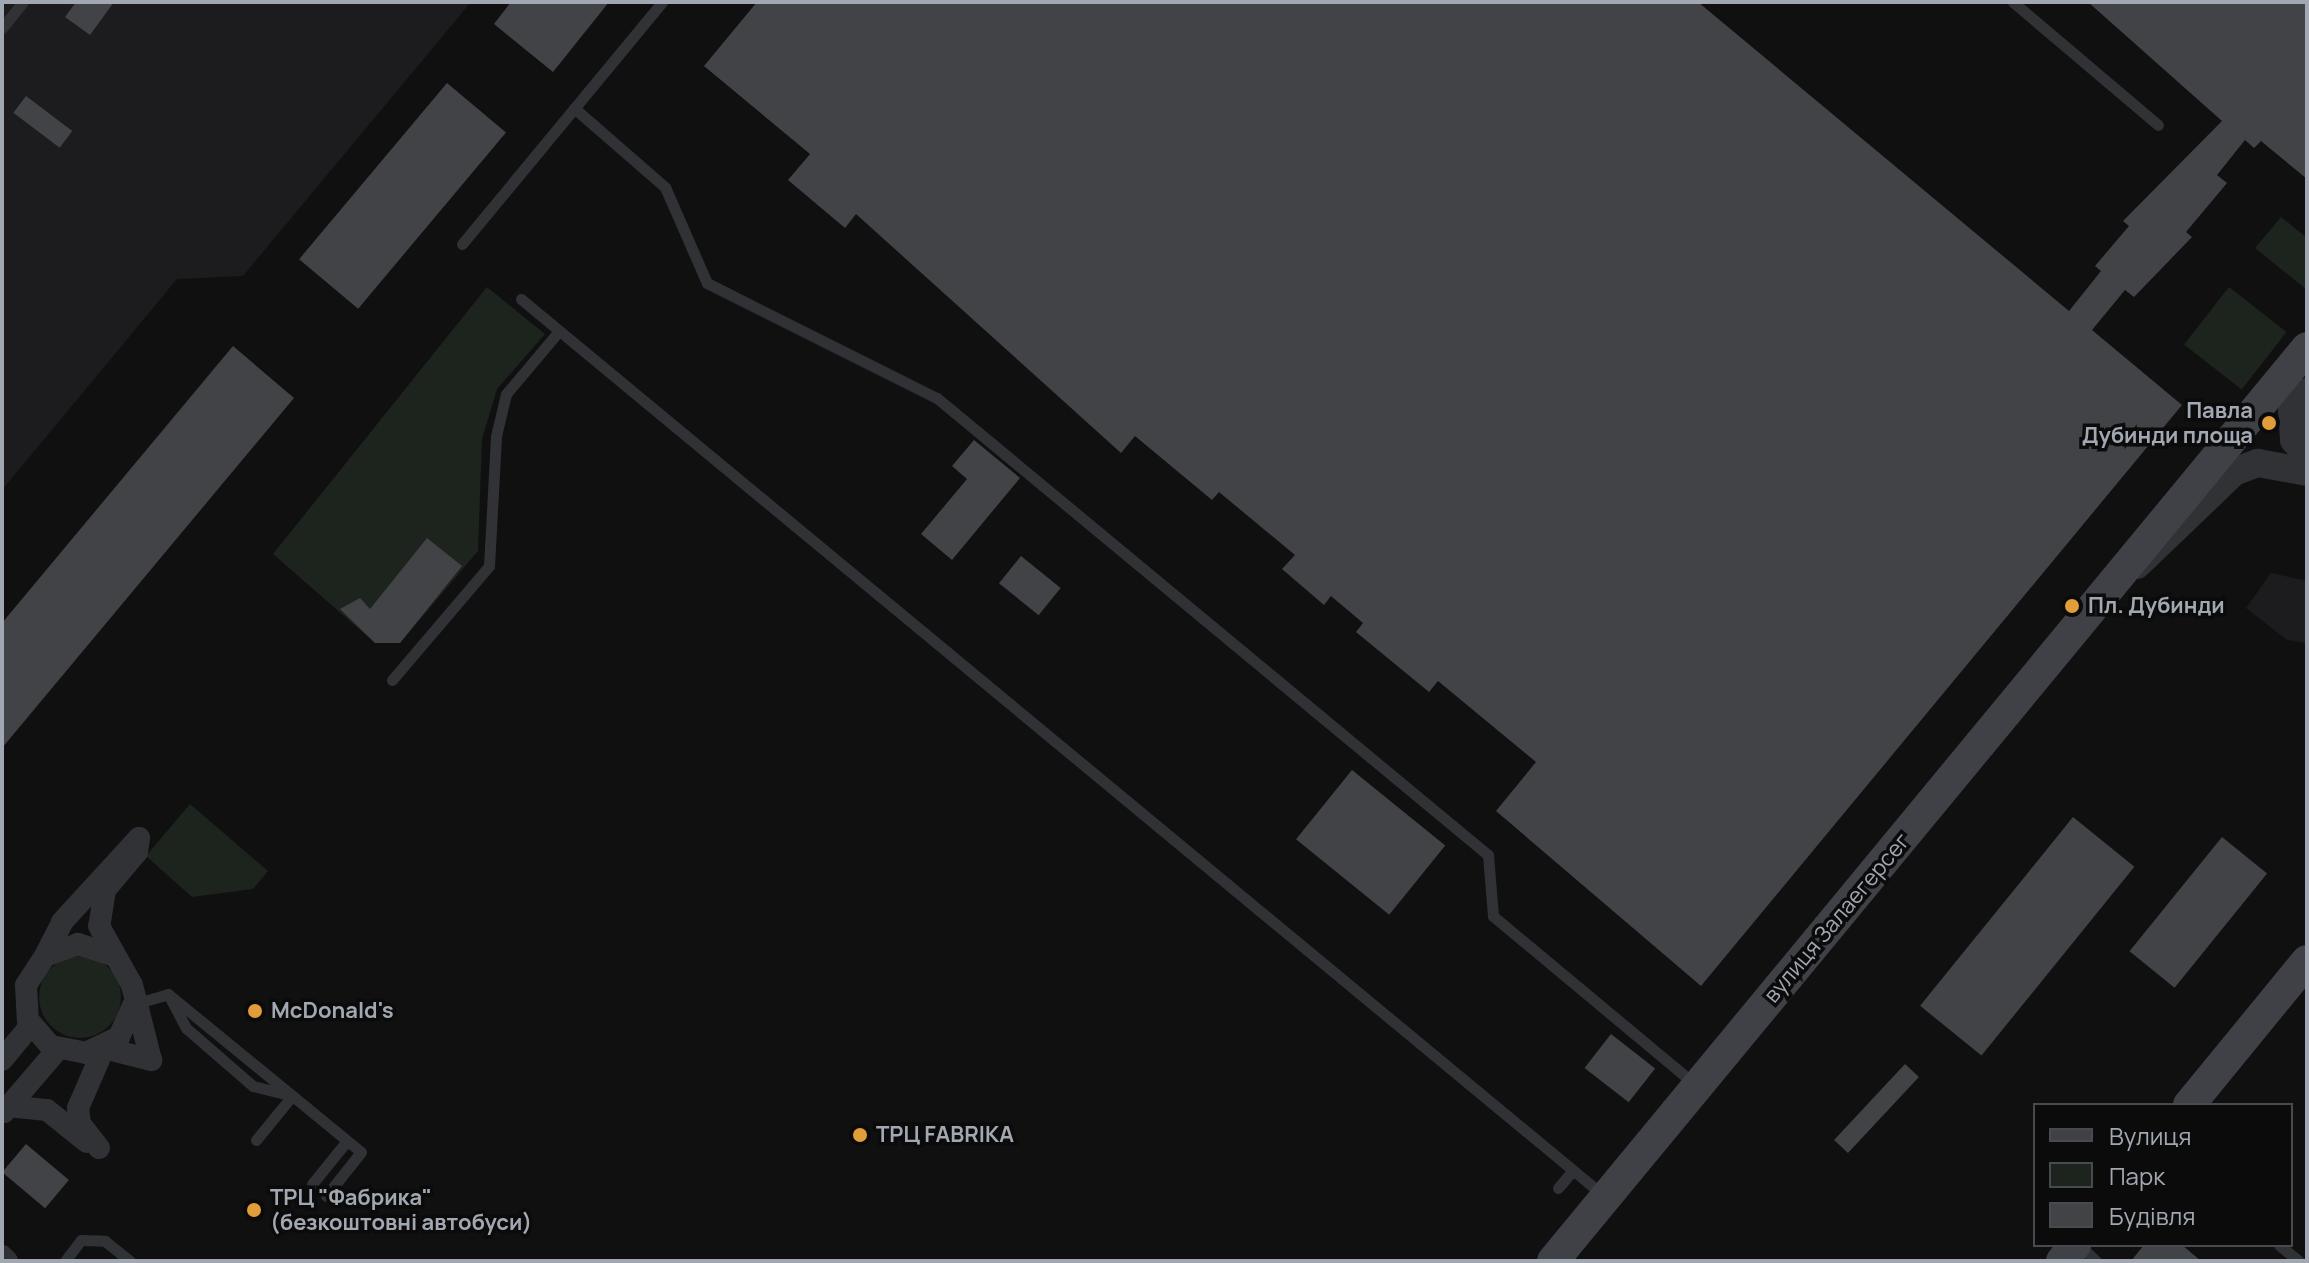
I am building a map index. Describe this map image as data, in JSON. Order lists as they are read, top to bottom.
{
  "streets": {
    "main road": ["вулиця Залаегерсег"]
  },
  "places": [
    "Павла Дубинди площа",
    "Пл. Дубинди",
    "McDonald's",
    "ТРЦ FABRIKA",
    "ТРЦ \"Фабрика\" (безкоштовні автобуси)"
  ],
  "legend": ["Вулиця", "Парк", "Будівля"]
}
